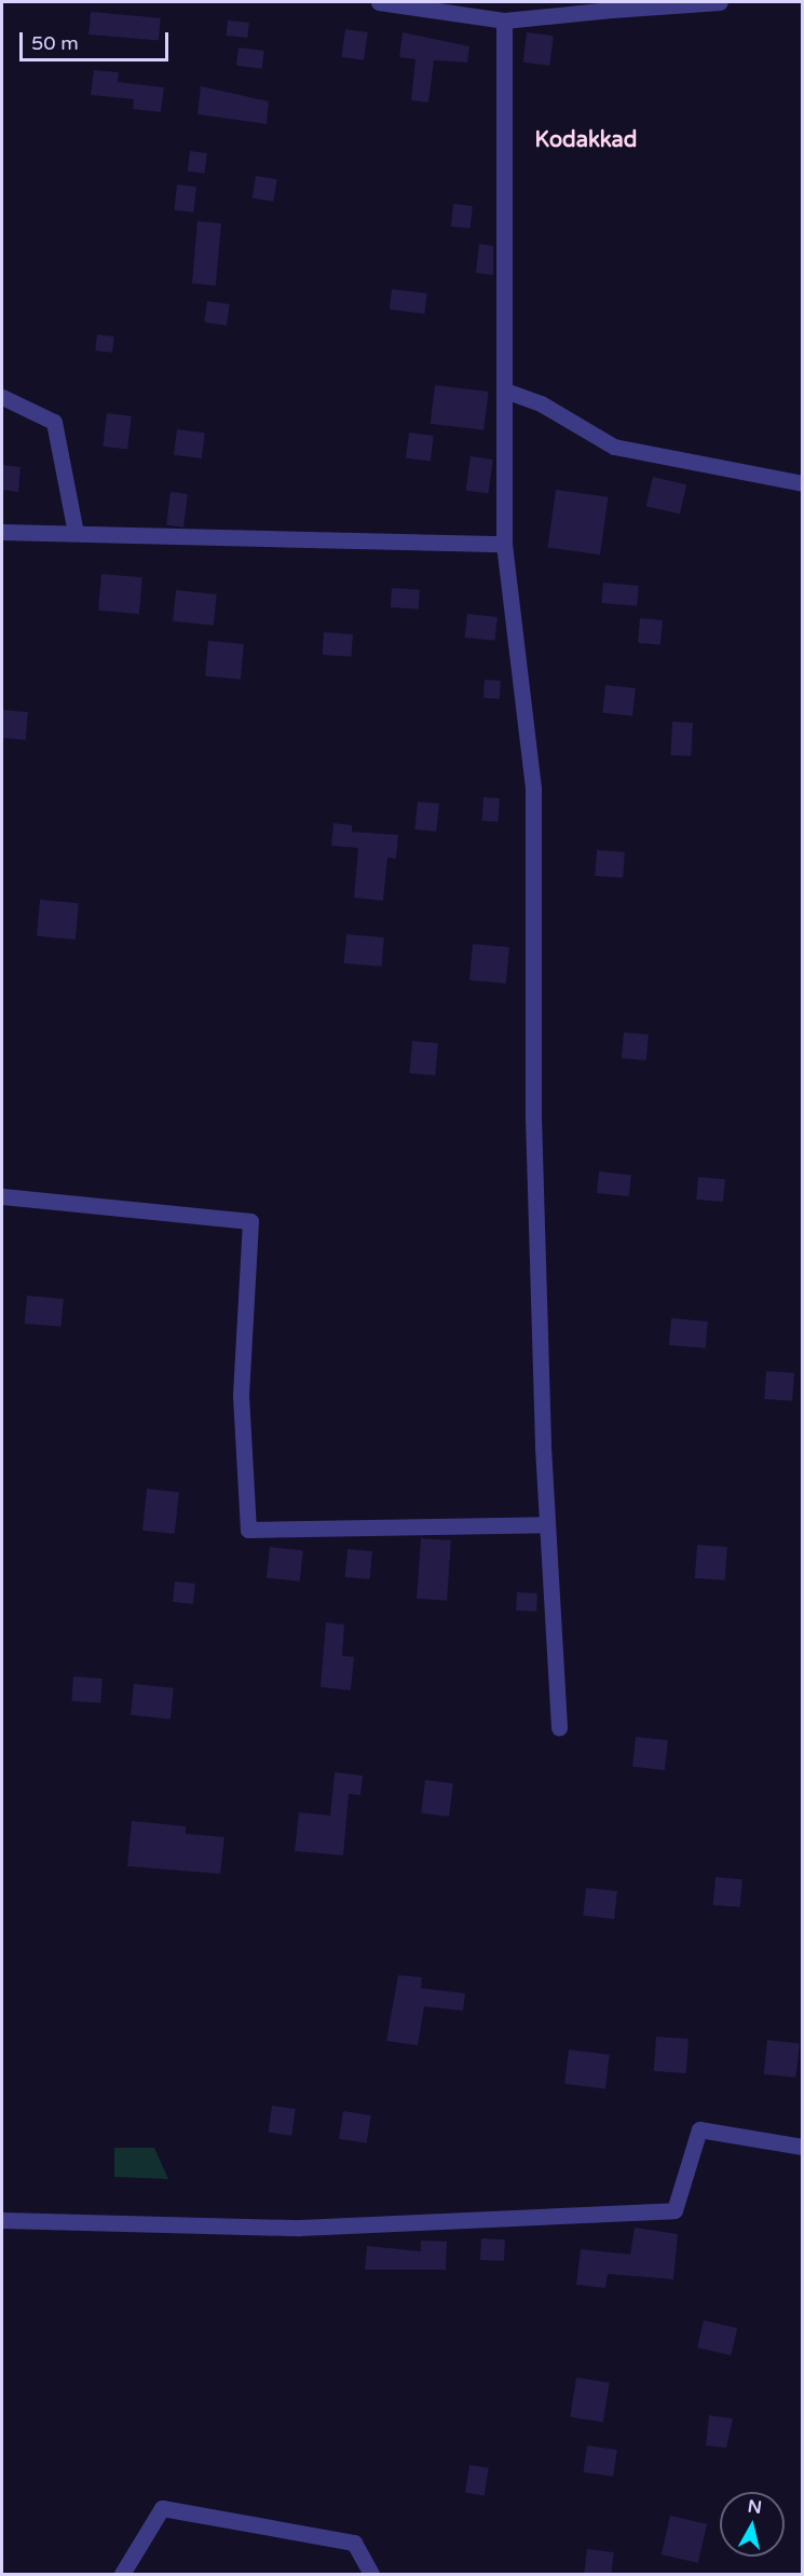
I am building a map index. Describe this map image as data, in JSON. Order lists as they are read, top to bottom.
{
  "districts": ["Kodakkad"],
  "scale_bar": "50 m",
  "north": "top"
}
